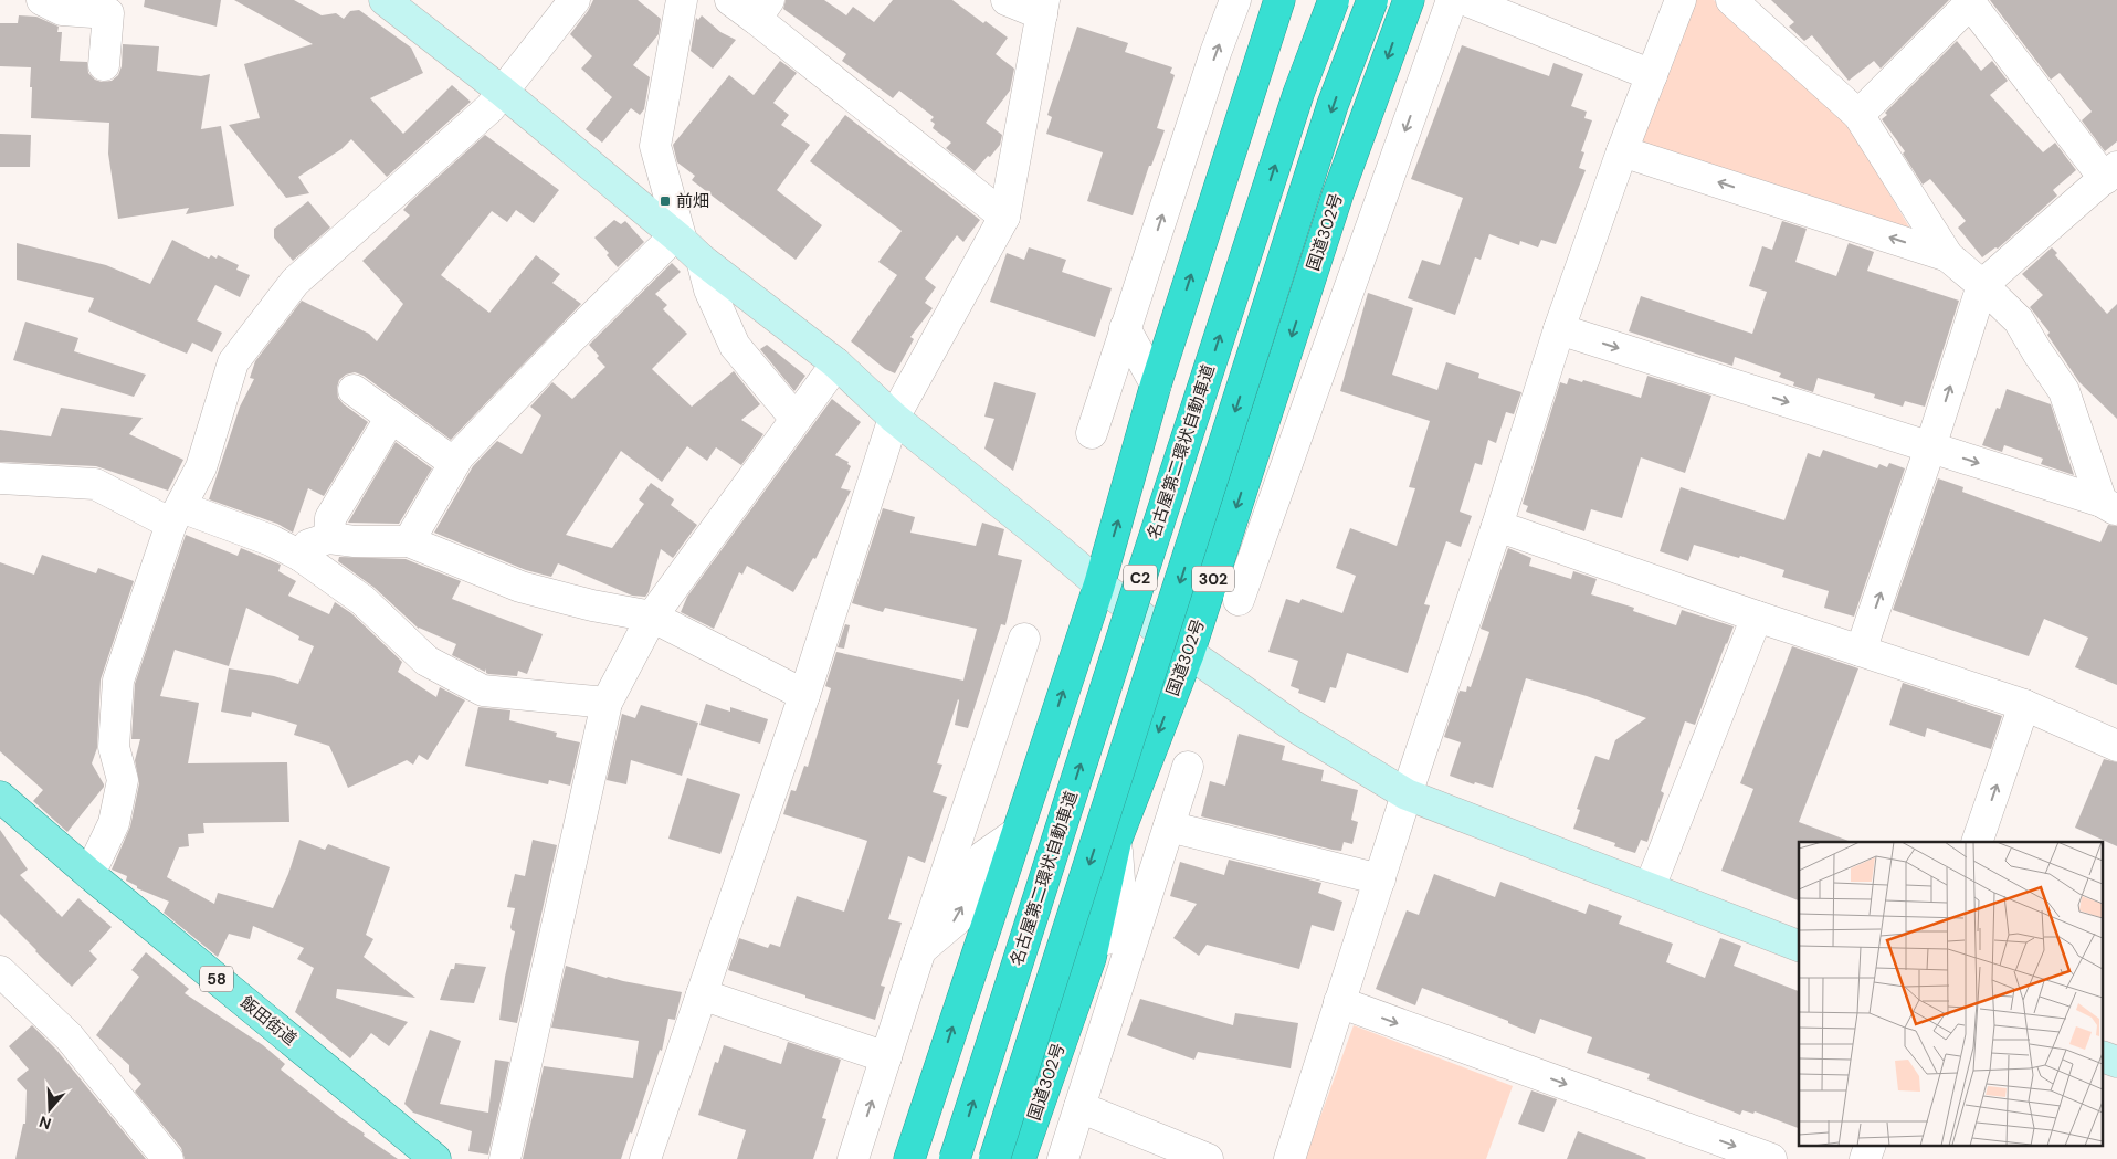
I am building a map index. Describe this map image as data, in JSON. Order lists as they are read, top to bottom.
{
  "streets": {
    "highway": [
      "国道302号",
      "名古屋第二環状自動車道",
      "C2",
      "302"
    ],
    "main road": ["58", "飯田街道"]
  },
  "places": {
    "transit": ["前畑"]
  },
  "north": "bottom"
}
